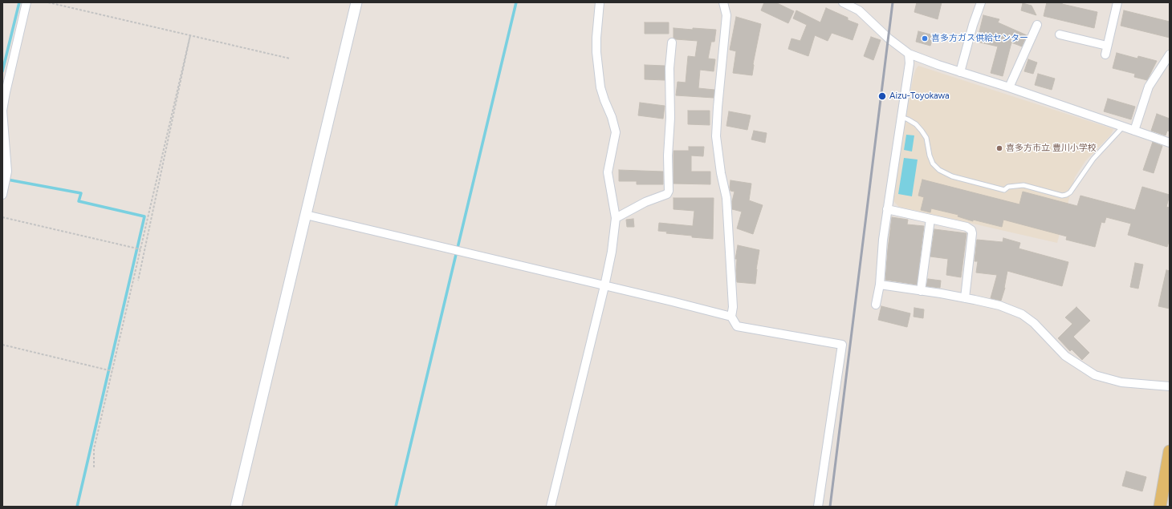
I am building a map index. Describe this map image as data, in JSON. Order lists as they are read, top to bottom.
{
  "places": ["喜多方ガス供給センター", "Aizu-Toyokawa", "喜多方市立 豊川小学校"]
}
